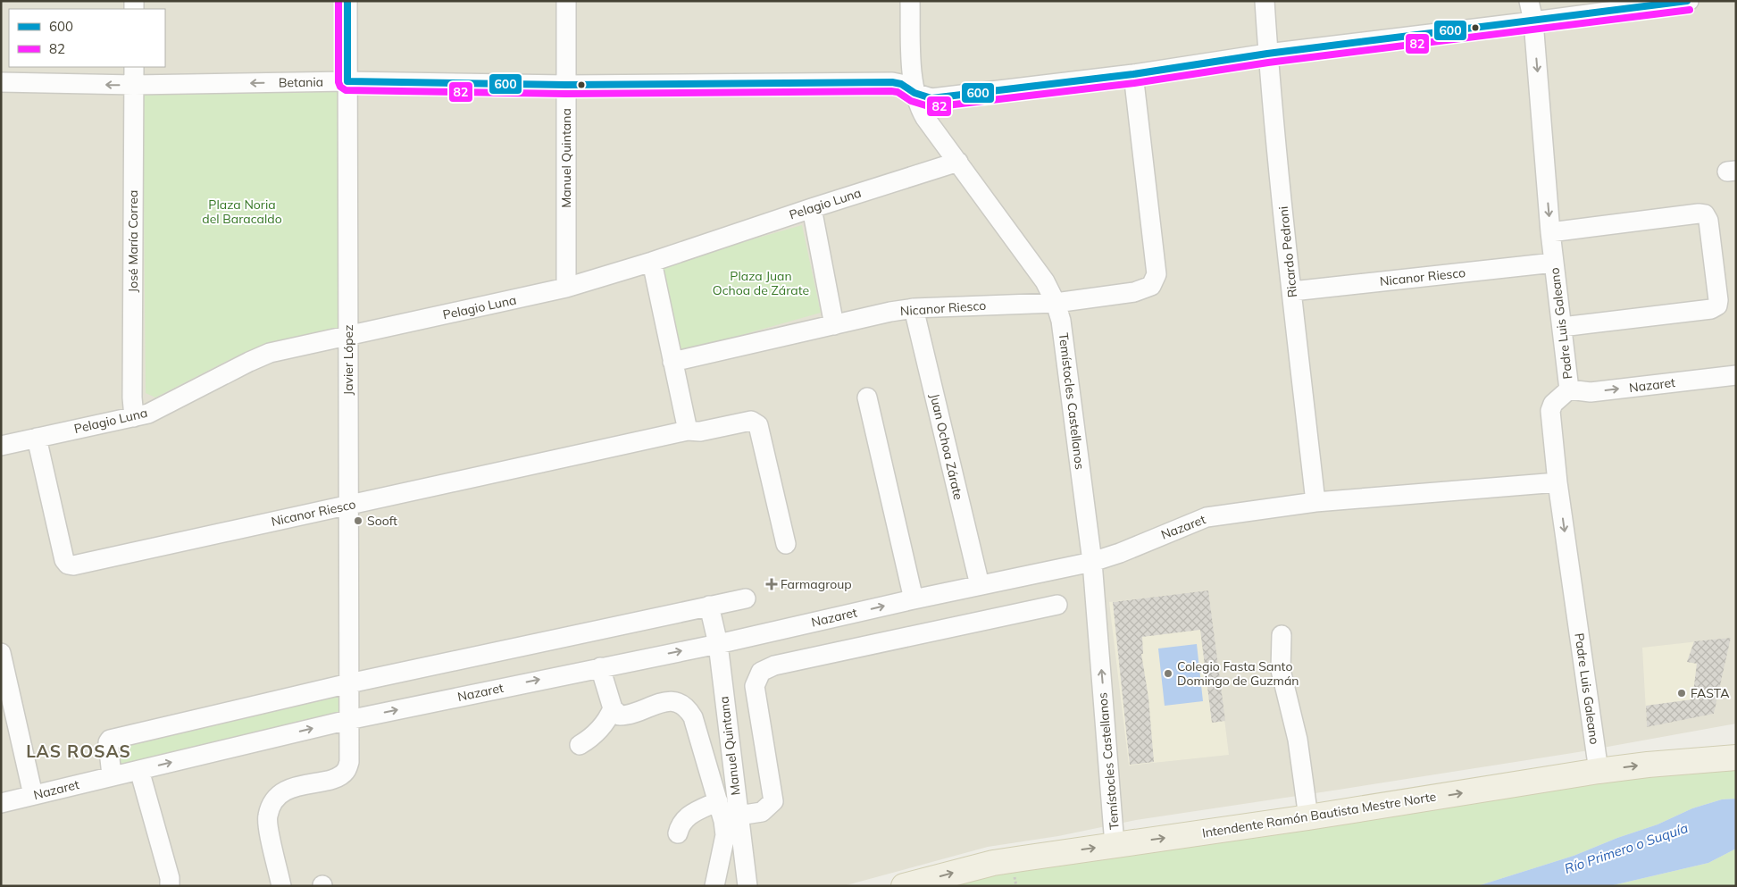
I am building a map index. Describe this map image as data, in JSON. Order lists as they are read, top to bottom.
{
  "streets": {
    "main road": ["Intendente Ramón Bautista Mestre Norte"],
    "street": [
      "Betania",
      "Manuel Quintana",
      "Pelagio Luna",
      "José María Correa",
      "Ricardo Pedroni",
      "Nicanor Riesco",
      "Padre Luis Galeano",
      "Javier López",
      "Nazaret",
      "Temístocles Castellanos",
      "Juan Ochoa Zárate"
    ]
  },
  "crossings": [
    ["Betania", "Manuel Quintana"],
    ["Betania", "José María Correa"],
    ["Betania", "Ricardo Pedroni"],
    ["Betania", "Nicanor Riesco"],
    ["Betania", "Padre Luis Galeano"],
    ["Betania", "Javier López"],
    ["Betania", "Temístocles Castellanos"],
    ["Manuel Quintana", "Pelagio Luna"],
    ["Manuel Quintana", "Nazaret"],
    ["Pelagio Luna", "José María Correa"],
    ["Pelagio Luna", "Nicanor Riesco"],
    ["Pelagio Luna", "Javier López"],
    ["Pelagio Luna", "Temístocles Castellanos"],
    ["Ricardo Pedroni", "Nicanor Riesco"],
    ["Ricardo Pedroni", "Nazaret"],
    ["Nicanor Riesco", "Padre Luis Galeano"],
    ["Nicanor Riesco", "Javier López"],
    ["Nicanor Riesco", "Temístocles Castellanos"],
    ["Nicanor Riesco", "Juan Ochoa Zárate"],
    ["Padre Luis Galeano", "Nazaret"],
    ["Padre Luis Galeano", "Intendente Ramón Bautista Mestre Norte"],
    ["Javier López", "Nazaret"],
    ["Nazaret", "Temístocles Castellanos"],
    ["Nazaret", "Juan Ochoa Zárate"],
    ["Temístocles Castellanos", "Intendente Ramón Bautista Mestre Norte"]
  ],
  "one_way": ["Padre Luis Galeano", "Intendente Ramón Bautista Mestre Norte"],
  "districts": ["LAS ROSAS"],
  "water": ["Río Primero o Suquía"],
  "parks": ["Plaza Noria del Baracaldo", "Plaza Juan Ochoa de Zárate"],
  "places": {
    "other": ["Sooft", "Colegio Fasta Santo Domingo de Guzmán", "FASTA"],
    "health": ["Farmagroup"]
  },
  "lines": ["transit line 600", "transit line 82"],
  "legend": ["600", "82"]
}
